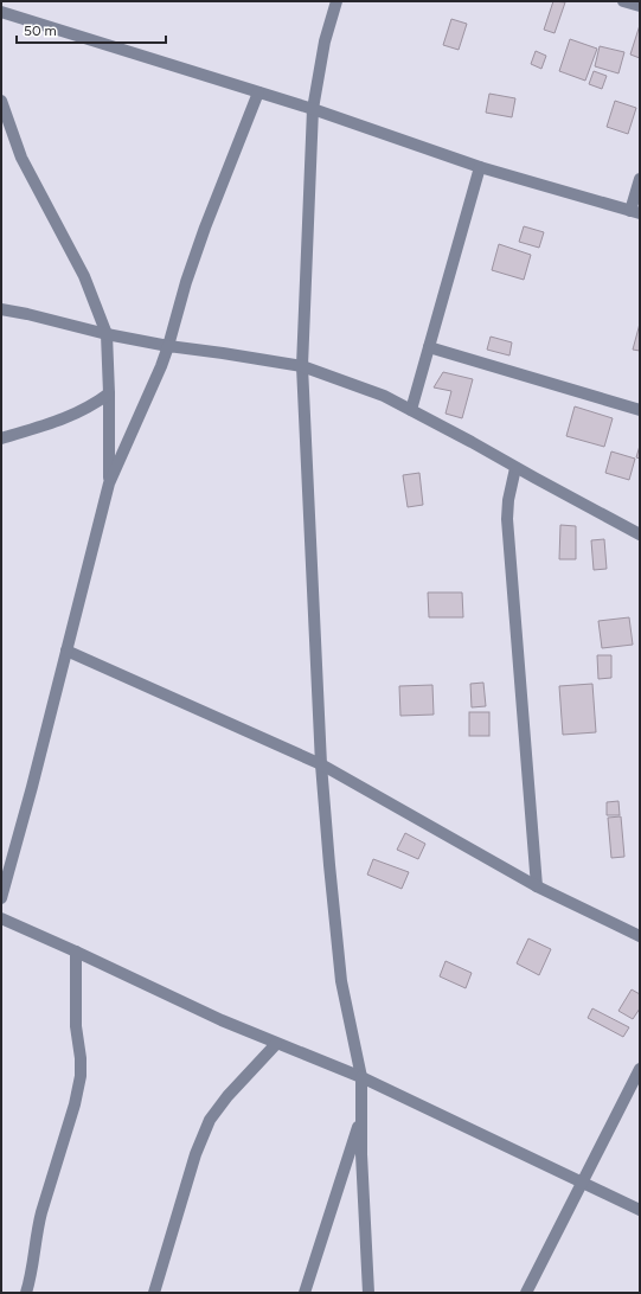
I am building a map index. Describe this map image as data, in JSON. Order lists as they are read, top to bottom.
{
  "scale_bar": "50 m"
}
